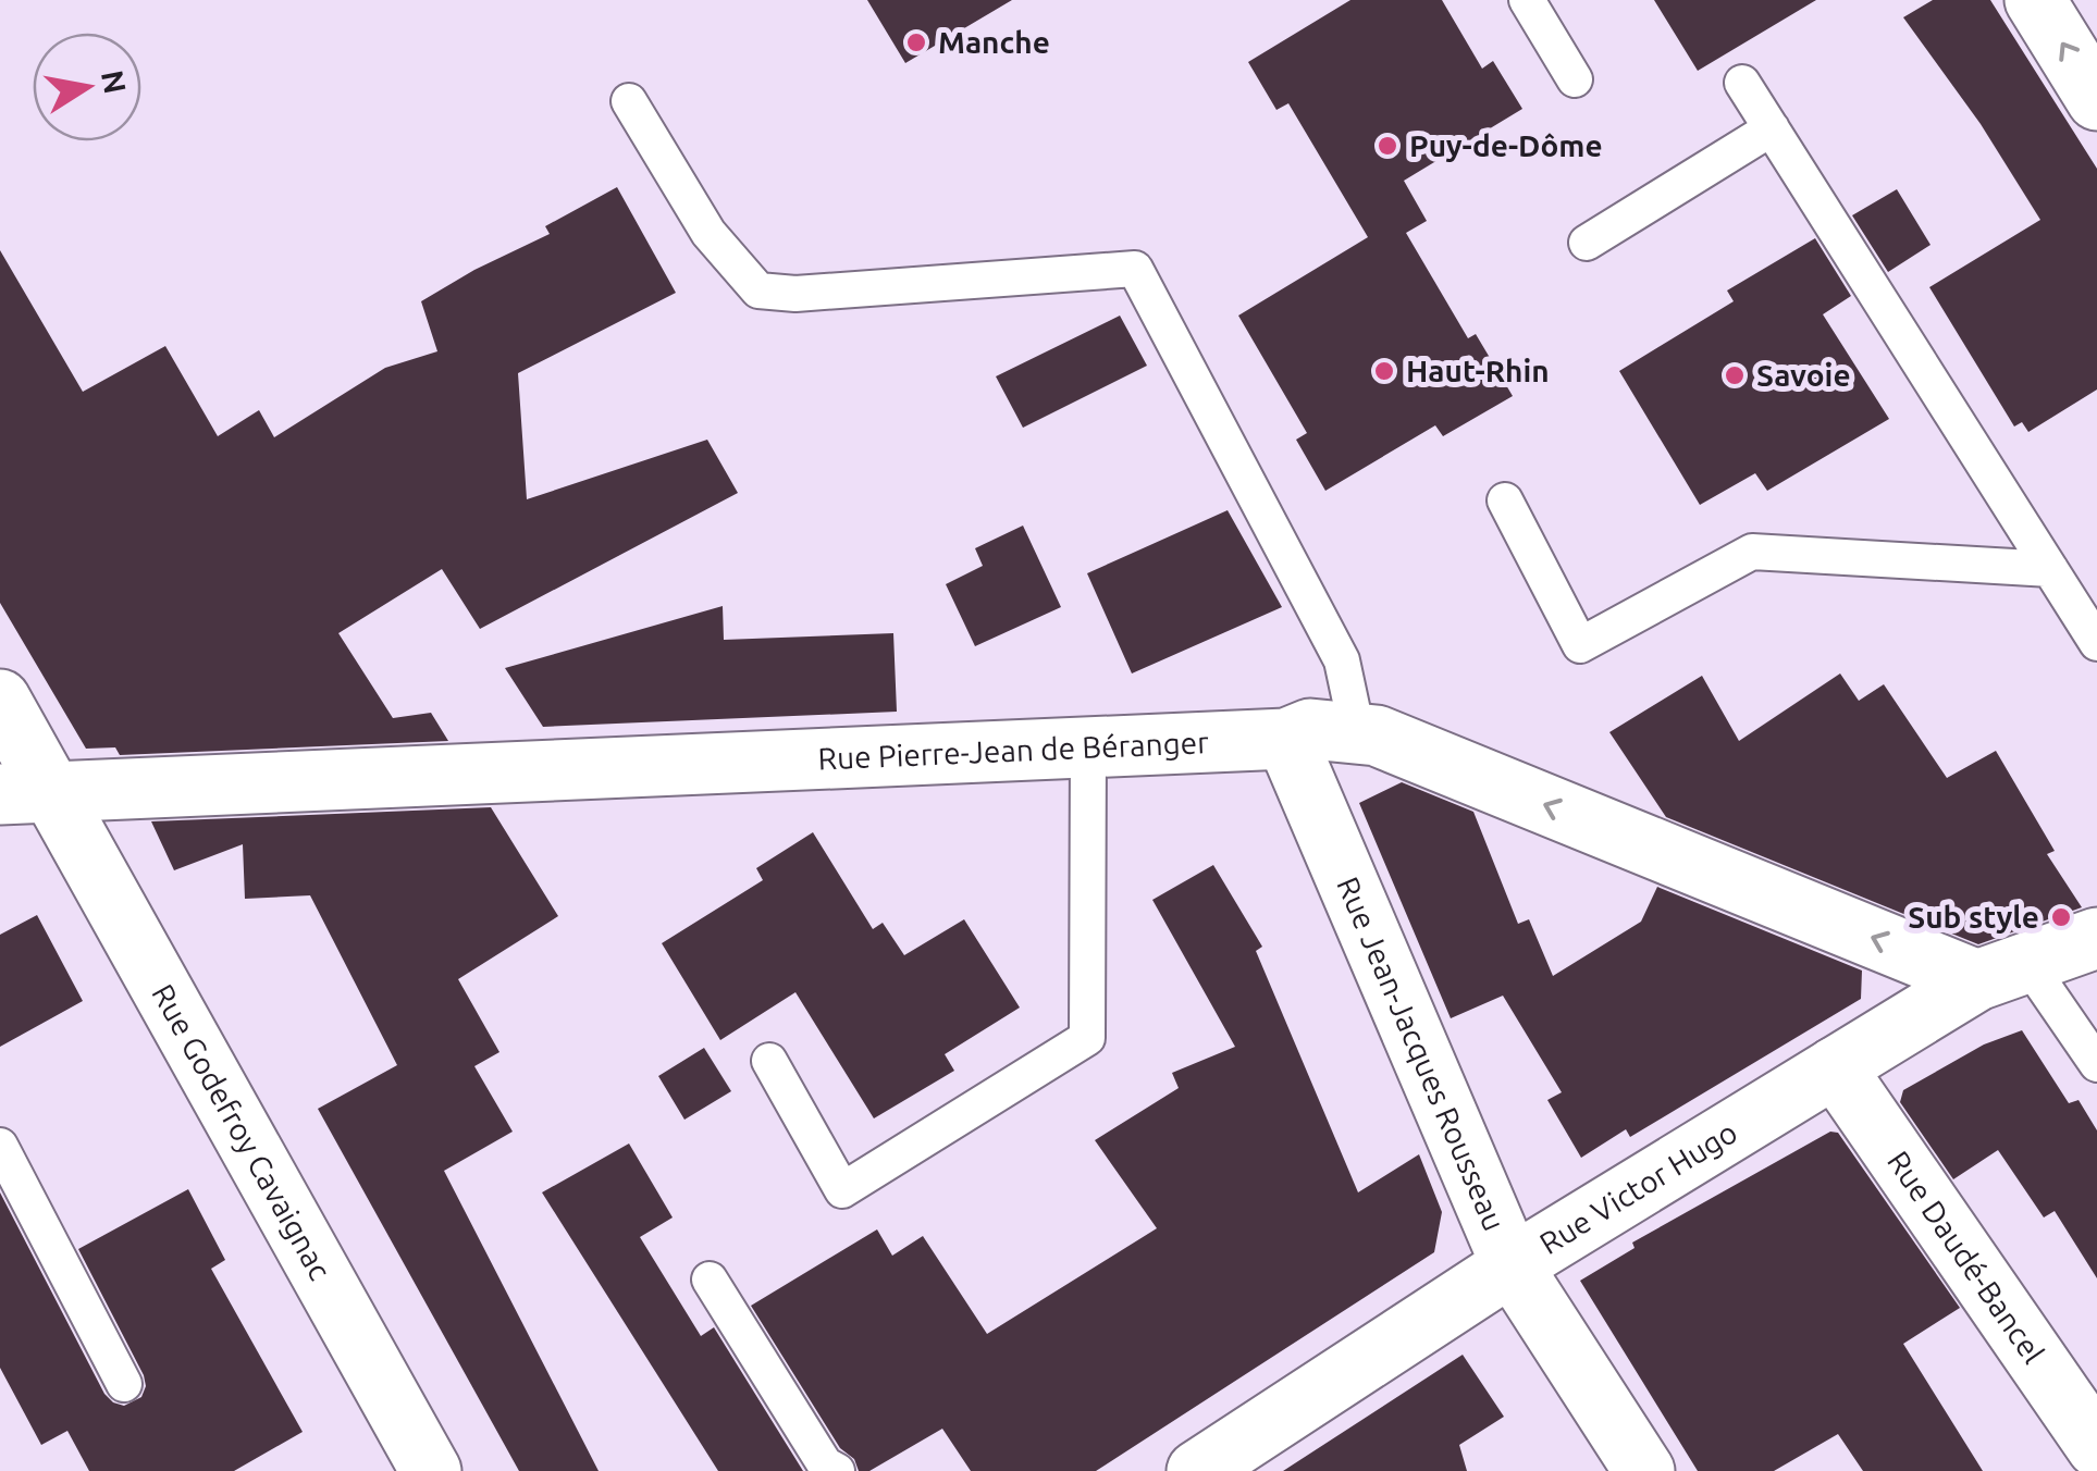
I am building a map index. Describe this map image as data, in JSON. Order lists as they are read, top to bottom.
{
  "streets": {
    "street": [
      "Rue Pierre-Jean de Béranger",
      "Rue Jean-Jacques Rousseau",
      "Rue Godefroy Cavaignac",
      "Rue Victor Hugo",
      "Rue Daudé-Bancel"
    ]
  },
  "crossings": [
    ["Rue Pierre-Jean de Béranger", "Rue Jean-Jacques Rousseau"],
    ["Rue Pierre-Jean de Béranger", "Rue Godefroy Cavaignac"],
    ["Rue Pierre-Jean de Béranger", "Rue Victor Hugo"],
    ["Rue Jean-Jacques Rousseau", "Rue Victor Hugo"],
    ["Rue Victor Hugo", "Rue Daudé-Bancel"]
  ],
  "places": [
    "Manche",
    "Puy-de-Dôme",
    "Haut-Rhin",
    "Savoie",
    "Sub style"
  ],
  "north": "right"
}
